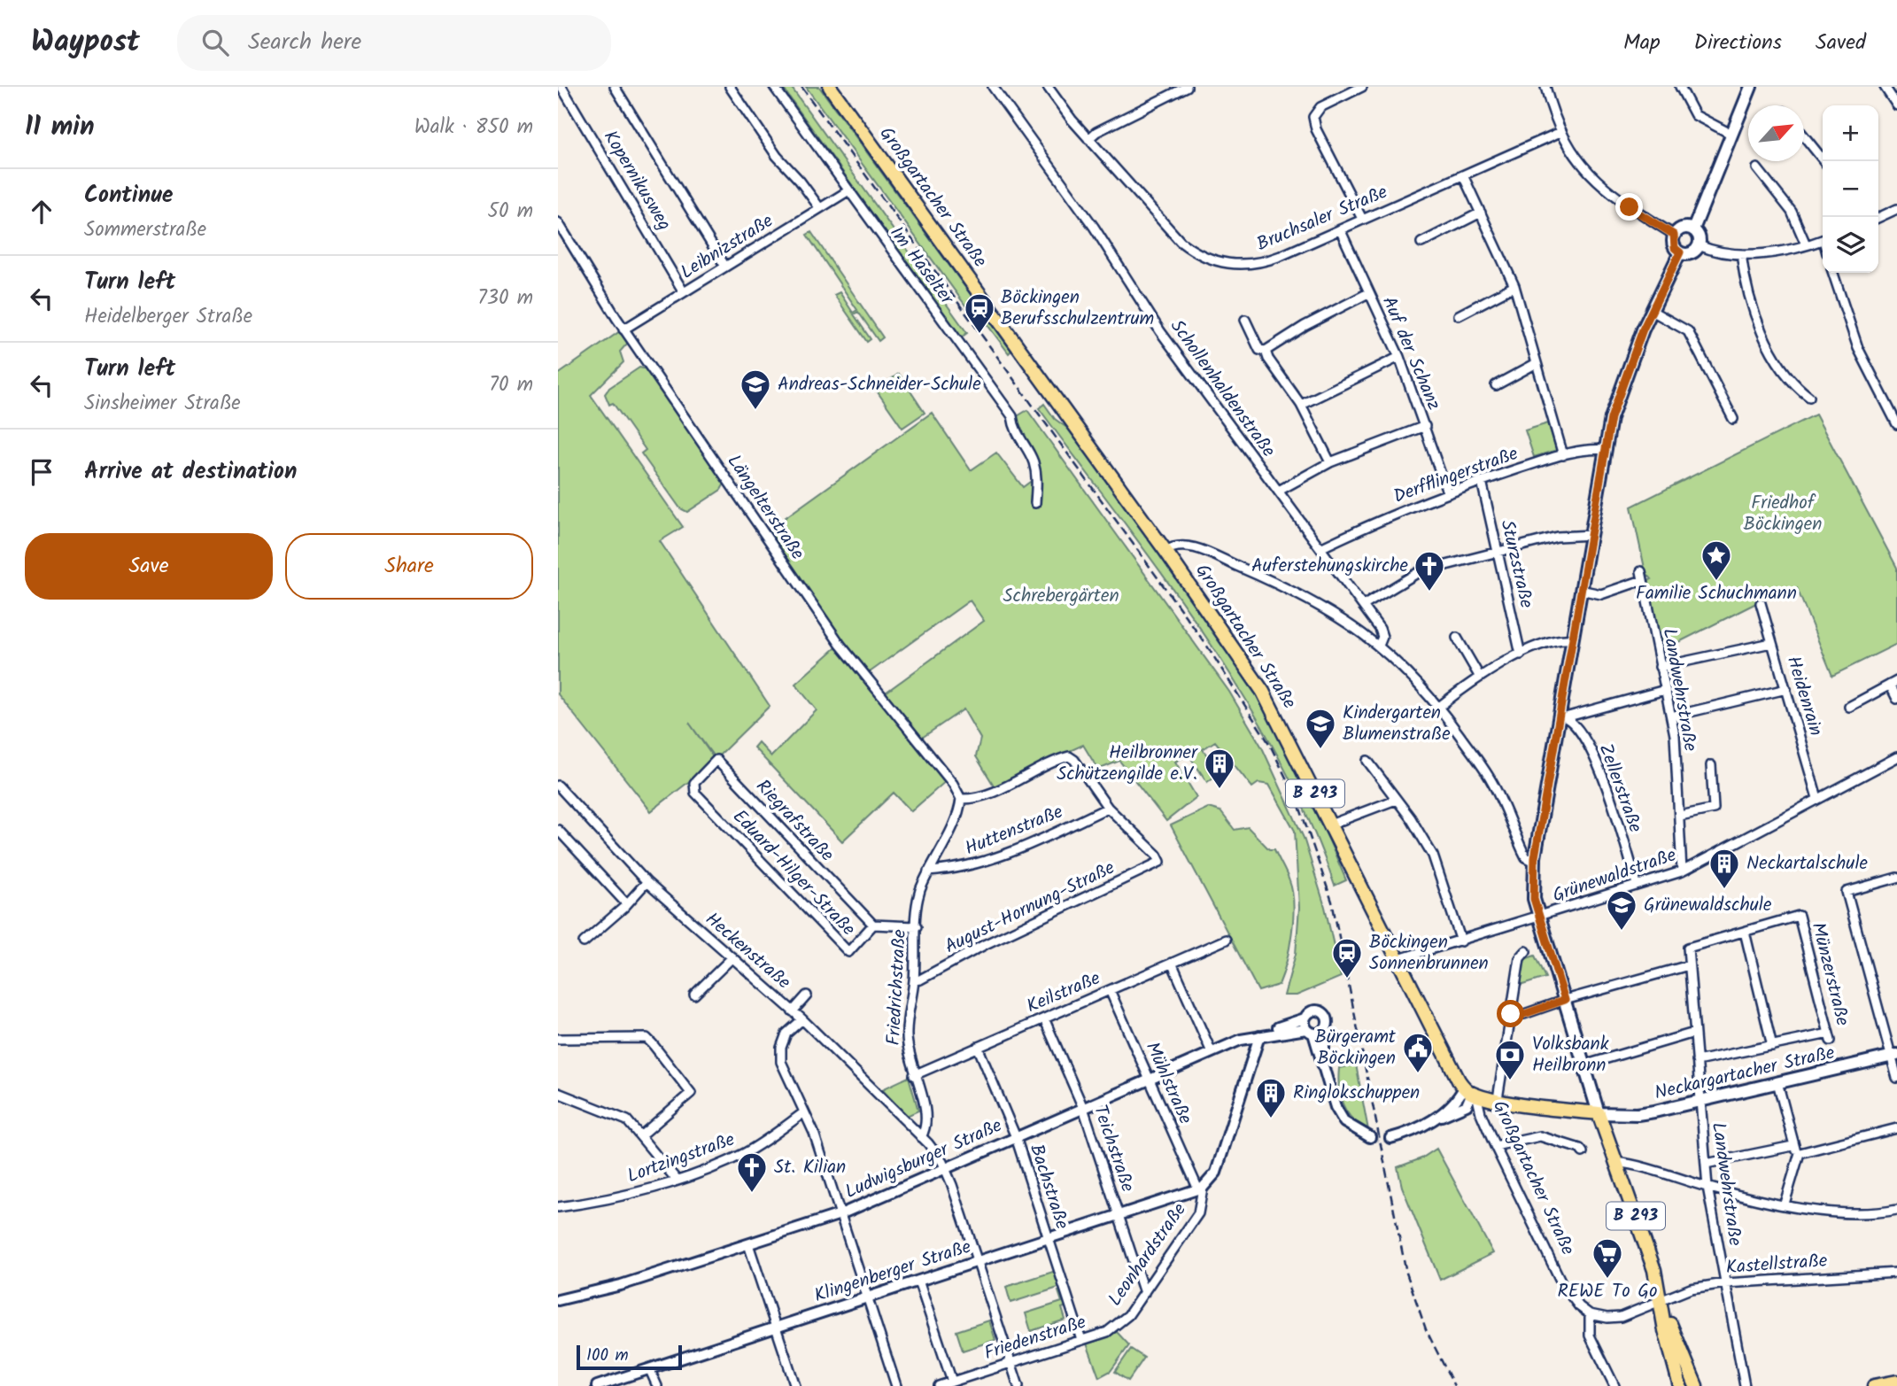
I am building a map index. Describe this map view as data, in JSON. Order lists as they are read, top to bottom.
{
  "streets": {
    "main road": ["Großgartacher Straße", "B 293", "Neckargartacher Straße"],
    "street": [
      "Kopernikusweg",
      "Bruchsaler Straße",
      "Leibnizstraße",
      "Im Haselter",
      "Auf der Schanz",
      "Schollenhaldenstraße",
      "Derfflingerstraße",
      "Längelterstraße",
      "Sturzstraße",
      "Landwehrstraße",
      "Heidenrain",
      "Zellerstraße",
      "Riegrafstraße",
      "Huttenstraße",
      "Eduard-Hilger-Straße",
      "Grünewaldstraße",
      "August-Hornung-Straße",
      "Heckenstraße",
      "Münzerstraße",
      "Friedrichstraße",
      "Keilstraße",
      "Mühlstraße",
      "Teichstraße",
      "Lortzingstraße",
      "Ludwigsburger Straße",
      "Bachstraße",
      "Leonhardstraße",
      "Kastellstraße",
      "Klingenberger Straße",
      "Friedenstraße"
    ]
  },
  "crossings": [
    ["Kopernikusweg", "Leibnizstraße"],
    ["Großgartacher Straße", "Grünewaldstraße"],
    ["Bruchsaler Straße", "Auf der Schanz"],
    ["Leibnizstraße", "Im Haselter"],
    ["Leibnizstraße", "Längelterstraße"],
    ["Auf der Schanz", "Derfflingerstraße"],
    ["Schollenhaldenstraße", "Derfflingerstraße"],
    ["Derfflingerstraße", "Sturzstraße"],
    ["Längelterstraße", "Friedrichstraße"],
    ["Landwehrstraße", "Grünewaldstraße"],
    ["Landwehrstraße", "Münzerstraße"],
    ["Landwehrstraße", "Neckargartacher Straße"],
    ["Landwehrstraße", "Kastellstraße"],
    ["Heidenrain", "Grünewaldstraße"],
    ["Zellerstraße", "Grünewaldstraße"],
    ["B 293", "Neckargartacher Straße"],
    ["B 293", "Kastellstraße"],
    ["Riegrafstraße", "Eduard-Hilger-Straße"],
    ["Huttenstraße", "August-Hornung-Straße"],
    ["Huttenstraße", "Friedrichstraße"],
    ["Eduard-Hilger-Straße", "Friedrichstraße"],
    ["August-Hornung-Straße", "Friedrichstraße"],
    ["Heckenstraße", "Friedrichstraße"],
    ["Friedrichstraße", "Keilstraße"],
    ["Keilstraße", "Mühlstraße"],
    ["Keilstraße", "Teichstraße"],
    ["Keilstraße", "Bachstraße"],
    ["Mühlstraße", "Ludwigsburger Straße"],
    ["Mühlstraße", "Leonhardstraße"],
    ["Mühlstraße", "Klingenberger Straße"],
    ["Teichstraße", "Ludwigsburger Straße"],
    ["Teichstraße", "Leonhardstraße"],
    ["Teichstraße", "Klingenberger Straße"],
    ["Ludwigsburger Straße", "Bachstraße"],
    ["Ludwigsburger Straße", "Leonhardstraße"],
    ["Bachstraße", "Klingenberger Straße"],
    ["Bachstraße", "Friedenstraße"],
    ["Leonhardstraße", "Klingenberger Straße"],
    ["Leonhardstraße", "Friedenstraße"]
  ],
  "parks": ["Friedhof Böckingen", "Schrebergärten"],
  "places": {
    "station": ["Böckingen Berufsschulzentrum", "Böckingen Sonnenbrunnen"],
    "school or university": ["Andreas-Schneider-Schule", "Kindergarten Blumenstraße", "Grünewaldschule"],
    "place": ["Familie Schuchmann"],
    "church": ["Auferstehungskirche", "St. Kilian"],
    "building": ["Heilbronner Schützengilde e.V.", "Neckartalschule", "Ringlokschuppen"],
    "public building": ["Bürgeramt Böckingen"],
    "bank": ["Volksbank Heilbronn"],
    "supermarket": ["REWE To Go"]
  },
  "scale_bar": "100 m",
  "north": "top right",
  "page": {
    "header": "Waypost",
    "search": "Search here",
    "nav": ["Map", "Directions", "Saved"],
    "heading": ["11 min", "Walk · 850 m"],
    "map_buttons": ["+", "−"],
    "list": [
      ["Continue", "Sommerstraße", "50 m"],
      ["Turn left", "Heidelberger Straße", "730 m"],
      ["Turn left", "Sinsheimer Straße", "70 m"],
      "Arrive at destination"
    ],
    "buttons": ["Save", "Share"],
    "scale": "100 m"
  }
}
